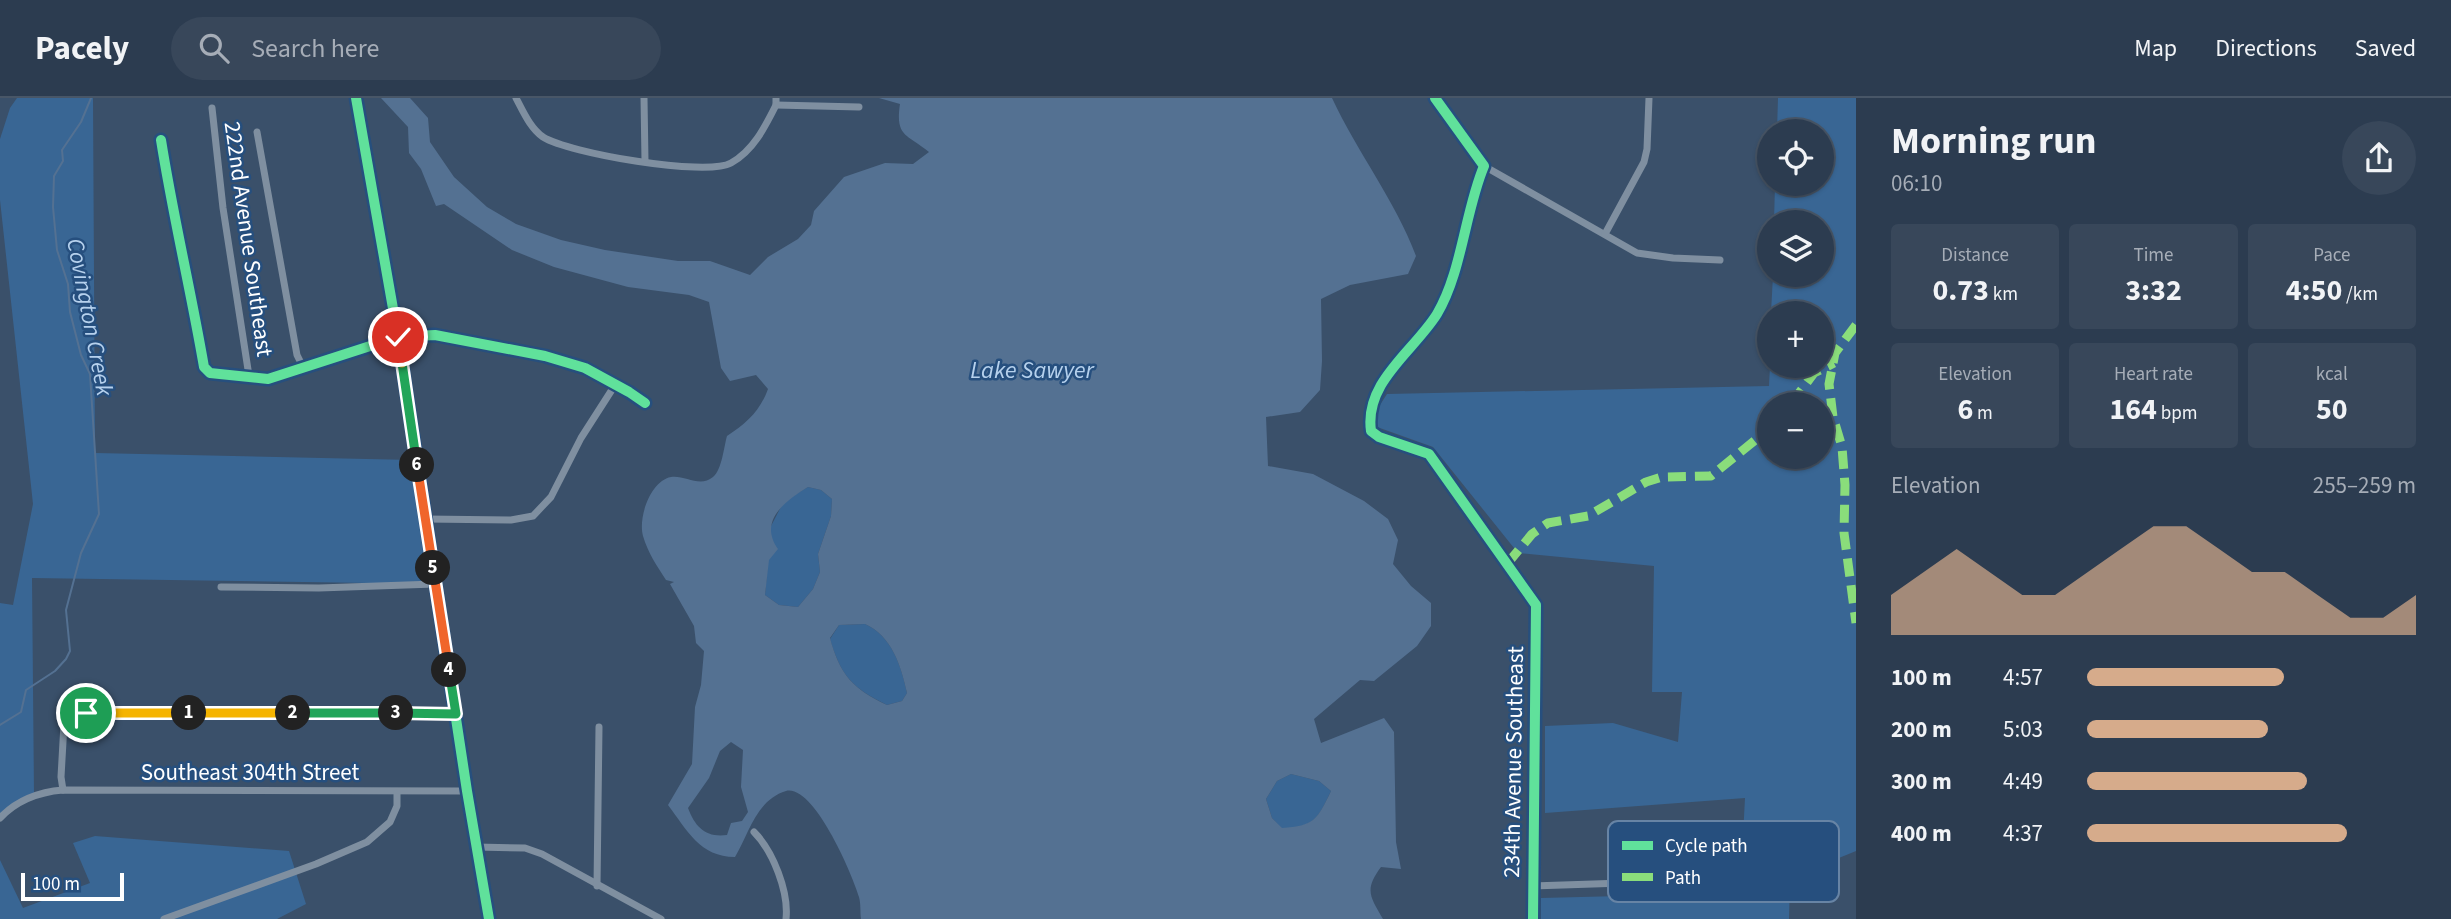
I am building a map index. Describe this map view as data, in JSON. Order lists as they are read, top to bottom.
{
  "streets": {
    "street": ["222nd Avenue Southeast", "234th Avenue Southeast", "Southeast 304th Street"]
  },
  "water": ["Covington Creek", "Lake Sawyer"],
  "legend": ["Cycle path", "Path"],
  "scale_bar": "100 m",
  "page": {
    "header": "Pacely",
    "search": "Search here",
    "nav": ["Map", "Directions", "Saved"],
    "heading": ["Morning run", "06:10"],
    "map_buttons": ["+", "−"],
    "stats": [
      ["Distance", "0.73 km"],
      ["Time", "3:32"],
      ["Pace", "4:50 /km"],
      ["Elevation", "6 m"],
      ["Heart rate", "164 bpm"],
      ["kcal", "50"]
    ],
    "pins": [
      "6",
      "5",
      "4",
      "1",
      "2",
      "3"
    ],
    "chart": ["Elevation", "255–259 m"],
    "list": [
      {
        "name": "100 m",
        "note": "4:57"
      },
      {
        "name": "200 m",
        "note": "5:03"
      },
      {
        "name": "300 m",
        "note": "4:49"
      },
      {
        "name": "400 m",
        "note": "4:37"
      }
    ],
    "scale": "100 m"
  }
}
